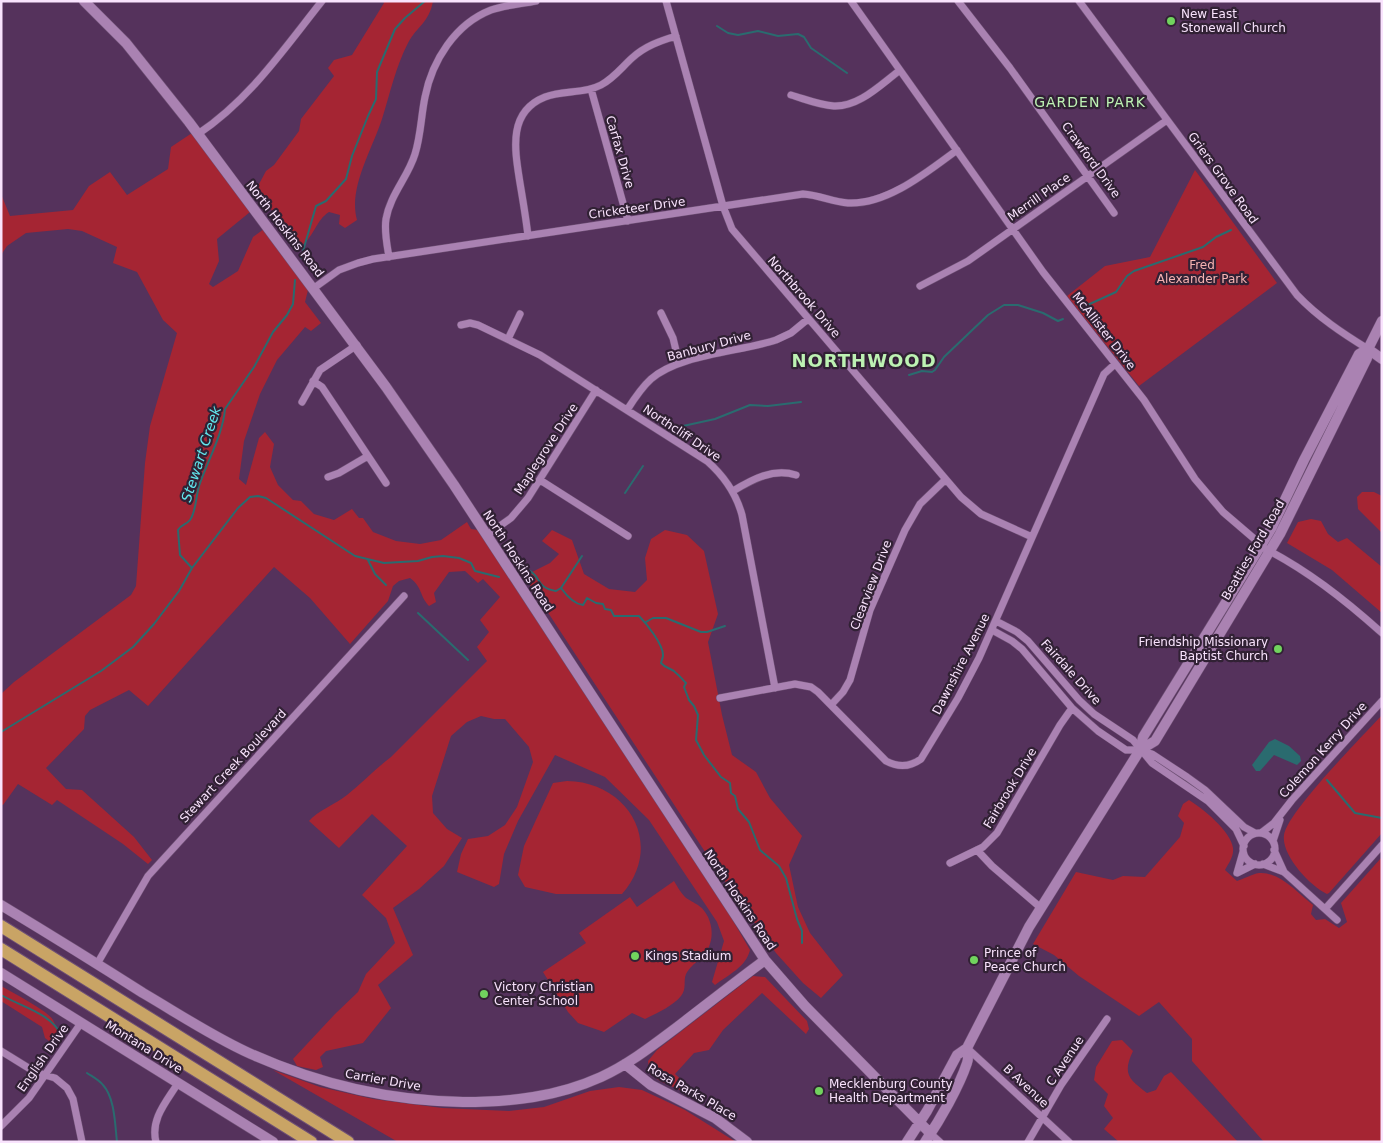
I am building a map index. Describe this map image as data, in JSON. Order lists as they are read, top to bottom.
{
  "streets": {
    "street": [
      "Carfax Drive",
      "Crawford Drive",
      "Griers Grove Road",
      "Merrill Place",
      "Cricketeer Drive",
      "North Hoskins Road",
      "Northbrook Drive",
      "McAllister Drive",
      "Banbury Drive",
      "Northcliff Drive",
      "Maplegrove Drive",
      "Beatties Ford Road",
      "Clearview Drive",
      "Dawnshire Avenue",
      "Fairdale Drive",
      "Colemon Kerry Drive",
      "Stewart Creek Boulevard",
      "Fairbrook Drive",
      "Montana Drive",
      "English Drive",
      "C Avenue",
      "Carrier Drive",
      "B Avenue",
      "Rosa Parks Place"
    ]
  },
  "crossings": [
    ["Carfax Drive", "Cricketeer Drive"],
    ["Crawford Drive", "Merrill Place"],
    ["Griers Grove Road", "Merrill Place"],
    ["Griers Grove Road", "Beatties Ford Road"],
    ["Merrill Place", "McAllister Drive"],
    ["Cricketeer Drive", "North Hoskins Road"],
    ["Cricketeer Drive", "Northbrook Drive"],
    ["Cricketeer Drive", "McAllister Drive"],
    ["North Hoskins Road", "Maplegrove Drive"],
    ["North Hoskins Road", "Beatties Ford Road"],
    ["North Hoskins Road", "Carrier Drive"],
    ["Northbrook Drive", "Banbury Drive"],
    ["Northbrook Drive", "Clearview Drive"],
    ["Northbrook Drive", "Dawnshire Avenue"],
    ["McAllister Drive", "Beatties Ford Road"],
    ["McAllister Drive", "Dawnshire Avenue"],
    ["Banbury Drive", "Northcliff Drive"],
    ["Northcliff Drive", "Maplegrove Drive"],
    ["Northcliff Drive", "Dawnshire Avenue"],
    ["Beatties Ford Road", "Fairdale Drive"],
    ["Beatties Ford Road", "B Avenue"],
    ["Clearview Drive", "Dawnshire Avenue"],
    ["Dawnshire Avenue", "Fairdale Drive"],
    ["Fairdale Drive", "Fairbrook Drive"],
    ["Stewart Creek Boulevard", "Carrier Drive"],
    ["Montana Drive", "English Drive"],
    ["C Avenue", "B Avenue"],
    ["Carrier Drive", "Rosa Parks Place"]
  ],
  "districts": ["GARDEN PARK", "NORTHWOOD"],
  "water": ["Stewart Creek"],
  "parks": ["Fred Alexander Park"],
  "places": [
    "New East Stonewall Church",
    "Friendship Missionary Baptist Church",
    "Kings Stadium",
    "Prince of Peace Church",
    "Victory Christian Center School",
    "Mecklenburg County Health Department"
  ]
}
